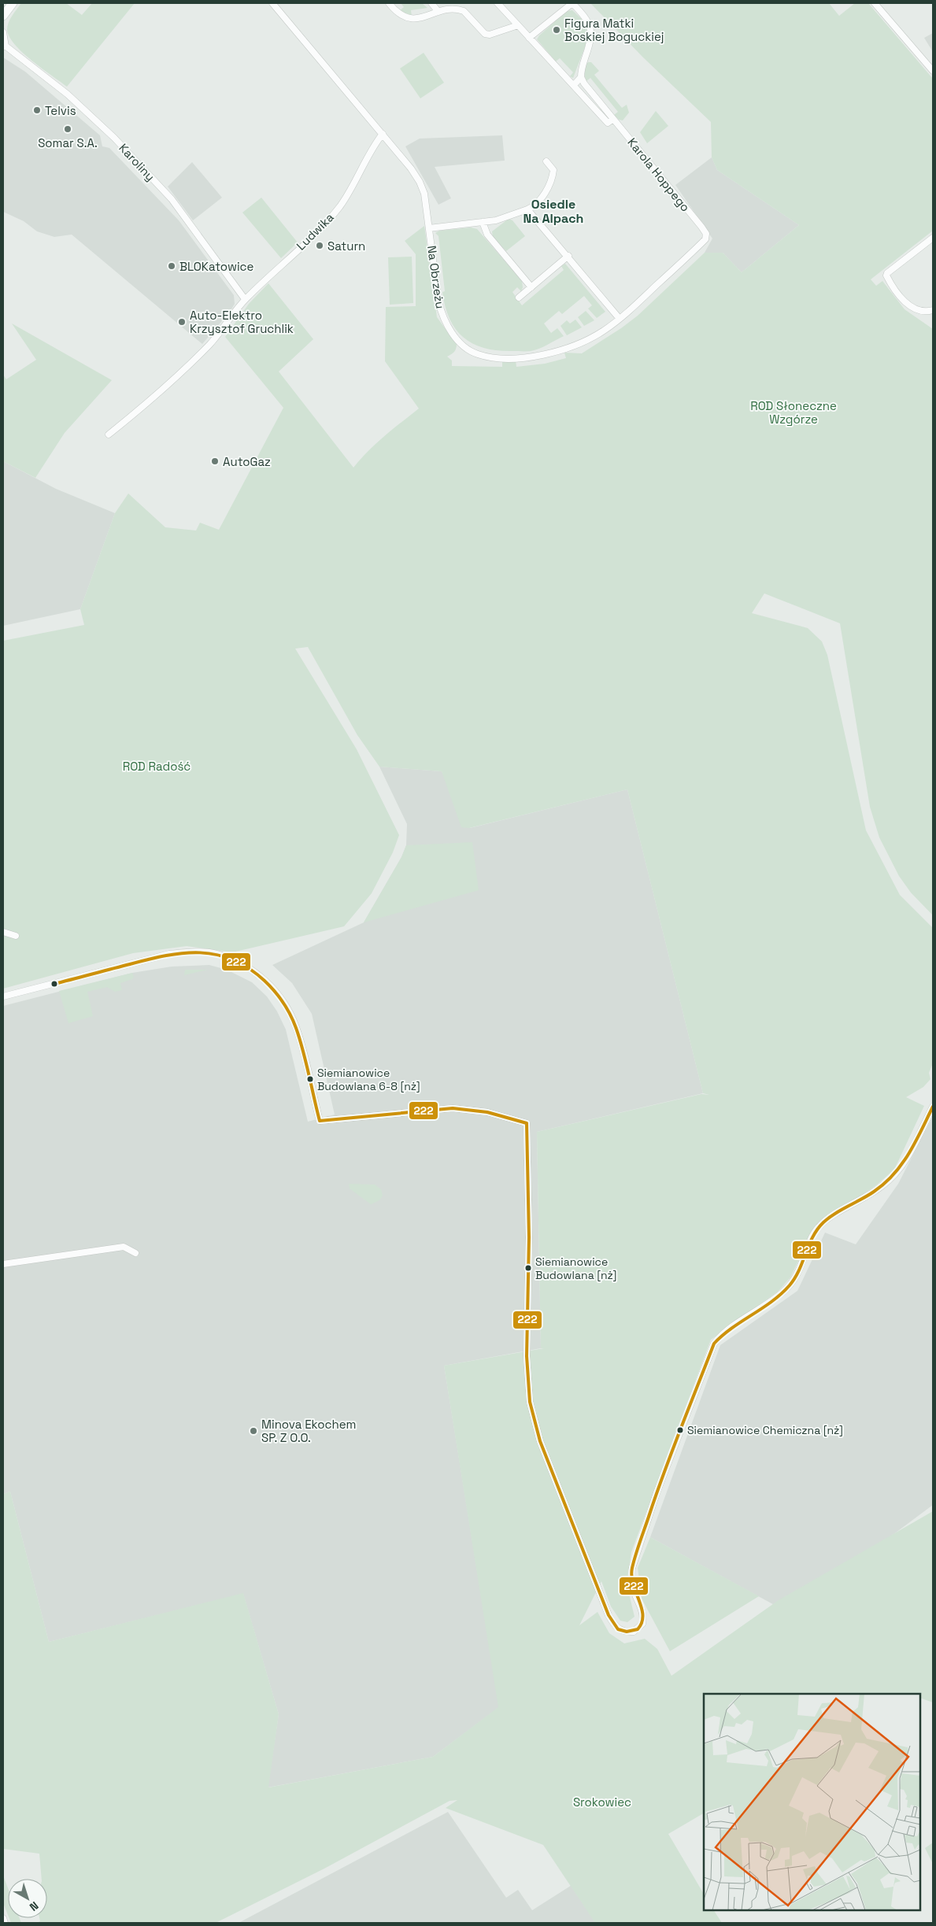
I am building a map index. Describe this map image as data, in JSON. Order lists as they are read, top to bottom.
{
  "streets": {
    "street": [
      "Karoliny",
      "Karola Hoppego",
      "Ludwika",
      "Na Obrzeżu"
    ]
  },
  "crossings": [
    ["Karoliny", "Ludwika"],
    ["Karola Hoppego", "Na Obrzeżu"],
    ["Ludwika", "Na Obrzeżu"]
  ],
  "districts": ["Osiedle Na Alpach"],
  "parks": ["ROD Słoneczne Wzgórze", "ROD Radość", "Srokowiec"],
  "places": [
    "Figura Matki Boskiej Boguckiej",
    "Telvis",
    "Somar S.A.",
    "Saturn",
    "BLOKatowice",
    "Auto-Elektro Krzysztof Gruchlik",
    "AutoGaz",
    "Siemianowice Budowlana 6-8 [nż]",
    "Siemianowice Budowlana [nż]",
    "Siemianowice Chemiczna [nż]",
    "Minova Ekochem SP. Z O.O."
  ],
  "lines": ["transit line 222"],
  "north": "bottom right"
}
